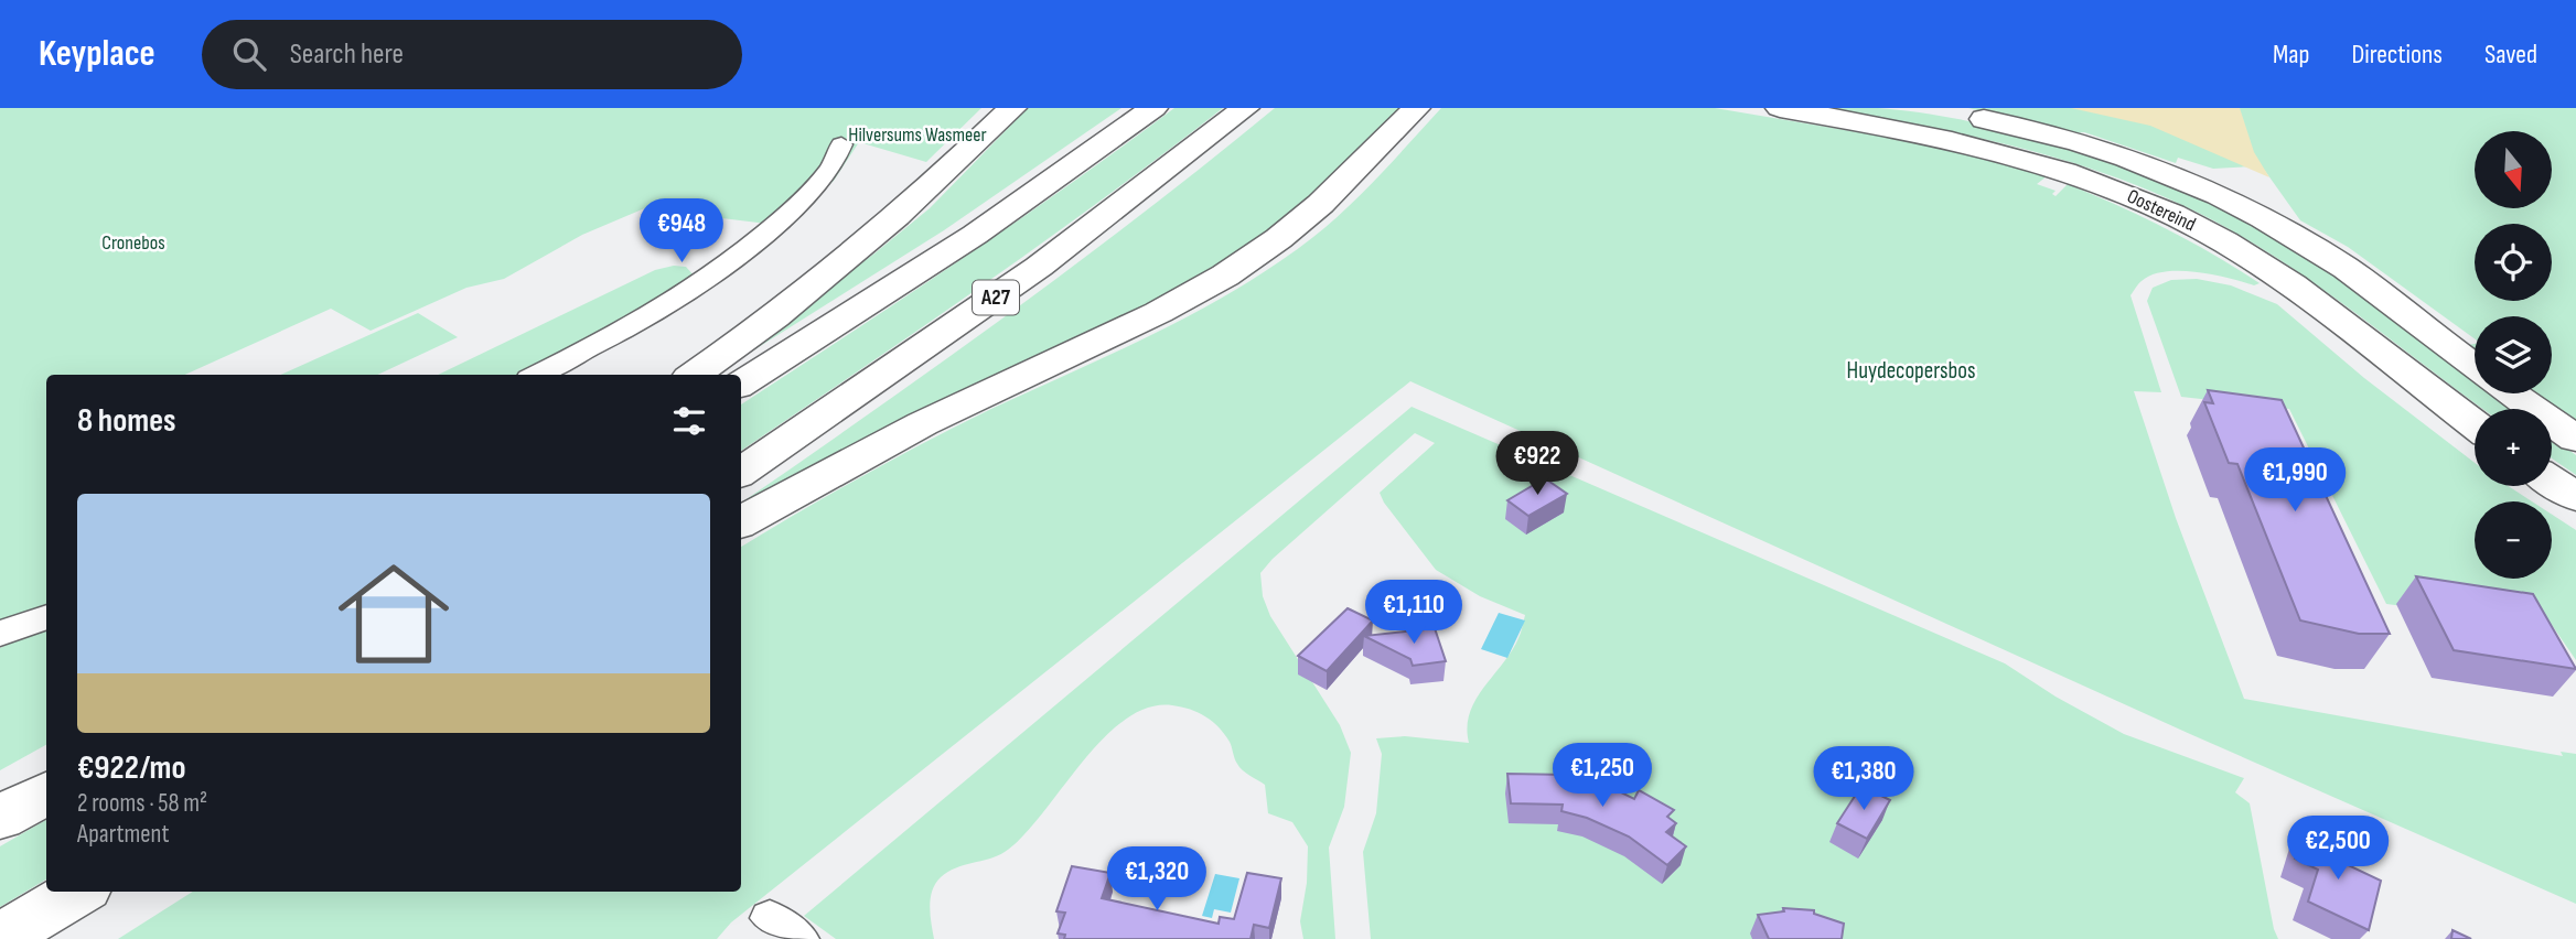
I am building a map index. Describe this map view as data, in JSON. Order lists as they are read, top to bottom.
{
  "streets": {
    "main road": ["Oostereind", "A27"]
  },
  "parks": ["Hilversums Wasmeer", "Cronebos", "Huydecopersbos"],
  "north": "bottom",
  "page": {
    "header": "Keyplace",
    "search": "Search here",
    "nav": ["Map", "Directions", "Saved"],
    "map_buttons": ["+", "−"],
    "price": [
      "€948",
      "€922",
      "€1,990",
      "€1,110",
      "€1,250",
      "€1,380",
      "€2,500",
      "€1,320"
    ],
    "heading": "8 homes",
    "list": [
      {
        "name": "€922/mo",
        "note": "2 rooms · 58 m² · Apartment"
      }
    ]
  }
}
